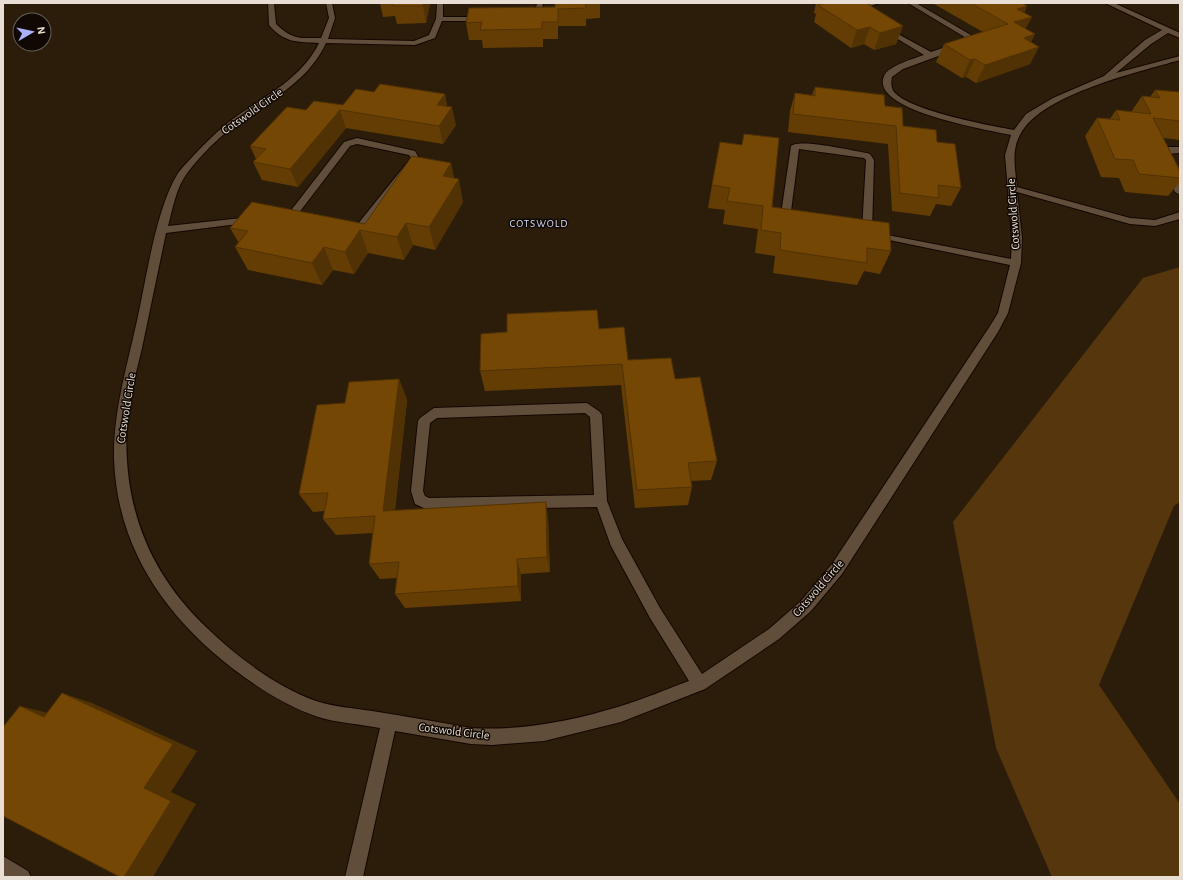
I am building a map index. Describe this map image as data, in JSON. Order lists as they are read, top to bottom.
{
  "streets": {
    "street": ["Cotswold Circle"]
  },
  "districts": ["COTSWOLD"],
  "north": "right"
}
